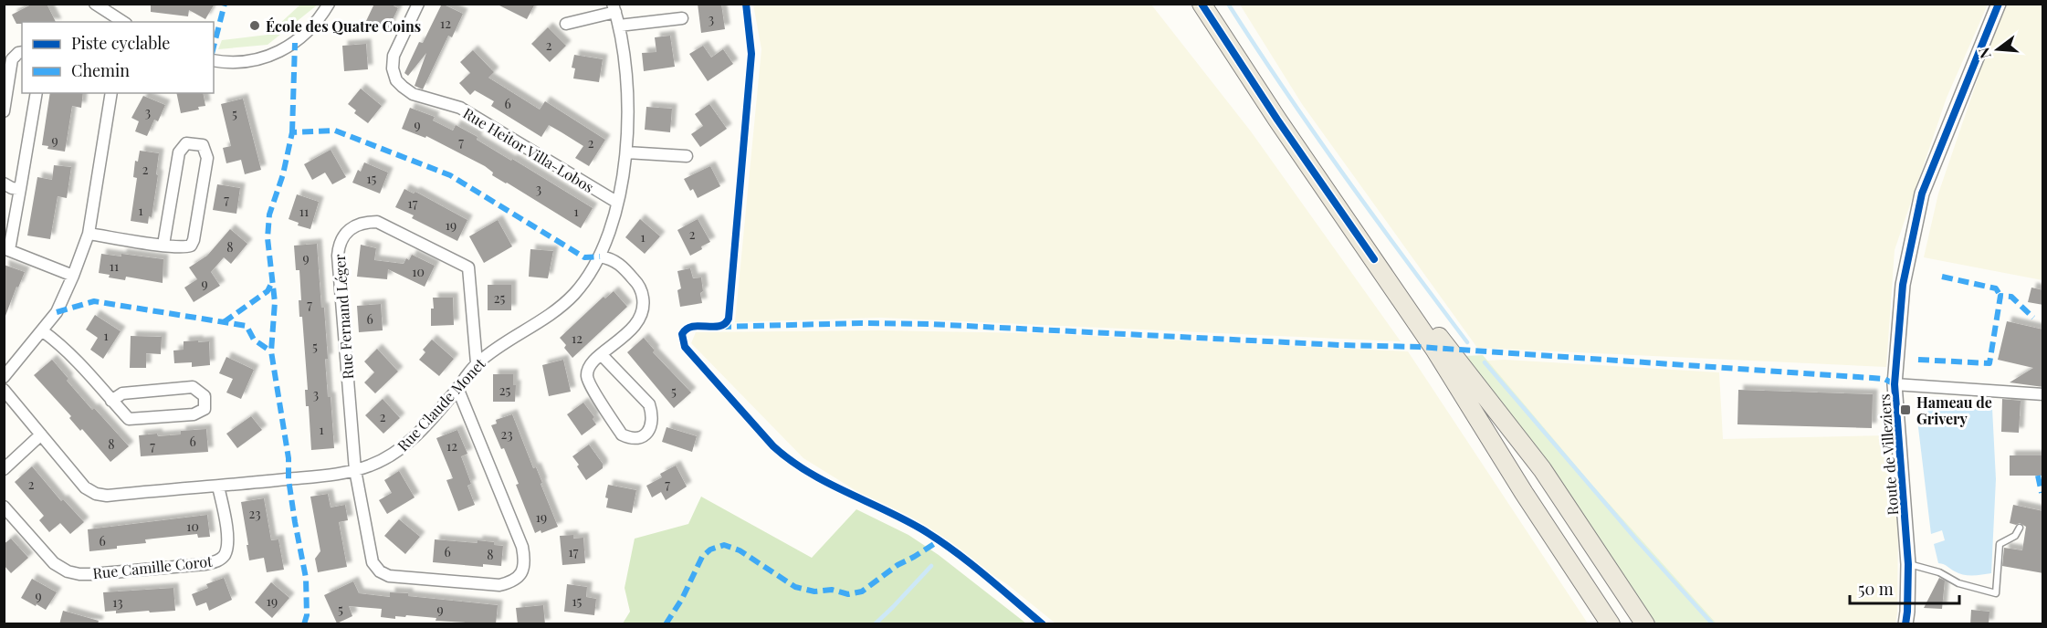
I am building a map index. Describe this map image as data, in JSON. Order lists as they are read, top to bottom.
{
  "streets": {
    "street": [
      "Rue Heitor Villa-Lobos",
      "Rue Fernand Léger",
      "Rue Claude Monet",
      "Route de Villeziers",
      "Rue Camille Corot"
    ]
  },
  "crossings": [
    ["Rue Heitor Villa-Lobos", "Rue Claude Monet"],
    ["Rue Fernand Léger", "Rue Claude Monet"],
    ["Rue Claude Monet", "Rue Camille Corot"]
  ],
  "places": {
    "other": ["École des Quatre Coins"],
    "transit": ["Hameau de Grivery"]
  },
  "house_numbers": [
    "3",
    "12",
    "2",
    "6",
    "3",
    "5",
    "9",
    "9",
    "7",
    "2",
    "2",
    "15",
    "3",
    "7",
    "17",
    "1",
    "11",
    "1",
    "19",
    "2",
    "1",
    "8",
    "9",
    "11",
    "10",
    "9",
    "25",
    "7",
    "6",
    "1",
    "12",
    "5",
    "25",
    "5",
    "3",
    "2",
    "1",
    "23",
    "6",
    "8",
    "7",
    "12",
    "2",
    "7",
    "23",
    "19",
    "10",
    "6",
    "6",
    "17",
    "8",
    "9",
    "19",
    "15",
    "13",
    "5",
    "9"
  ],
  "legend": ["Piste cyclable", "Chemin"],
  "scale_bar": "50 m",
  "north": "left"
}
